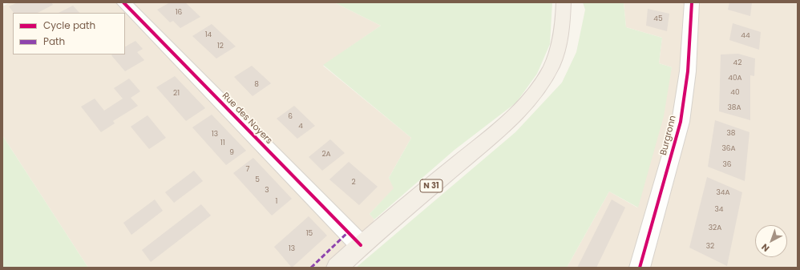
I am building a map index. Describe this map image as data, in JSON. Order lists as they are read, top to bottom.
{
  "streets": {
    "main road": ["N 31"],
    "street": ["Rue des Noyers", "Burgronn"]
  },
  "crossings": [
    ["Rue des Noyers", "N 31"]
  ],
  "house_numbers": [
    "16",
    "45",
    "14",
    "44",
    "12",
    "42",
    "40A",
    "8",
    "40",
    "21",
    "38A",
    "6",
    "4",
    "38",
    "13",
    "11",
    "36A",
    "9",
    "2A",
    "36",
    "7",
    "5",
    "2",
    "3",
    "34A",
    "1",
    "34",
    "32A",
    "15",
    "32",
    "13"
  ],
  "legend": ["Cycle path", "Path"],
  "north": "bottom left"
}
